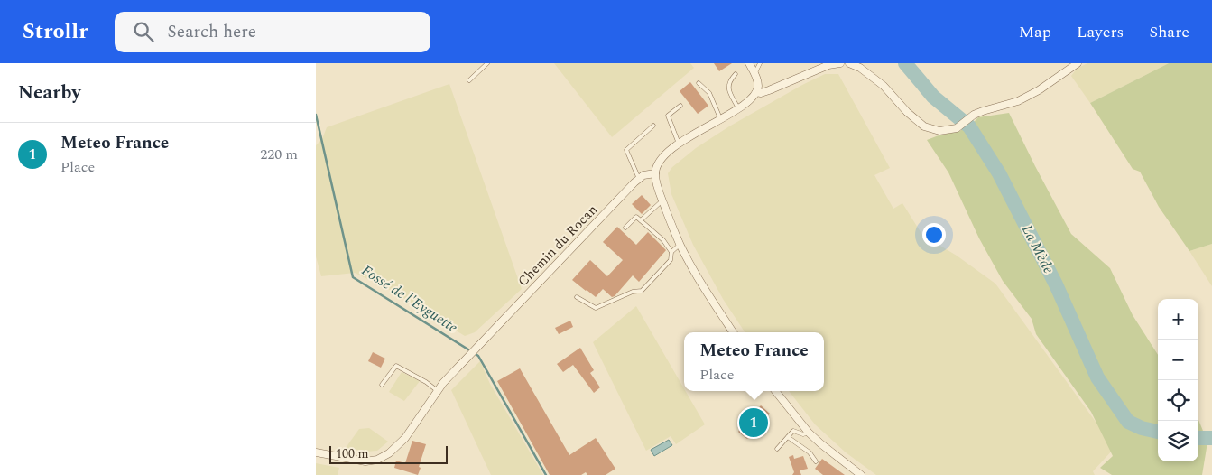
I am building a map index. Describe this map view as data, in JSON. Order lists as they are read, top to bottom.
{
  "streets": {
    "street": ["Chemin du Rocan"]
  },
  "water": ["La Mède", "Fossé de l'Eyguette"],
  "scale_bar": "100 m",
  "page": {
    "header": "Strollr",
    "search": "Search here",
    "nav": ["Map", "Layers", "Share"],
    "heading": "Nearby",
    "list": [
      {
        "mark": "1",
        "name": "Meteo France",
        "note": "Place",
        "value": "220 m"
      }
    ],
    "map_buttons": ["+", "−"],
    "popup": ["Meteo France", "Place"],
    "pins": "1",
    "scale": "100 m"
  }
}
